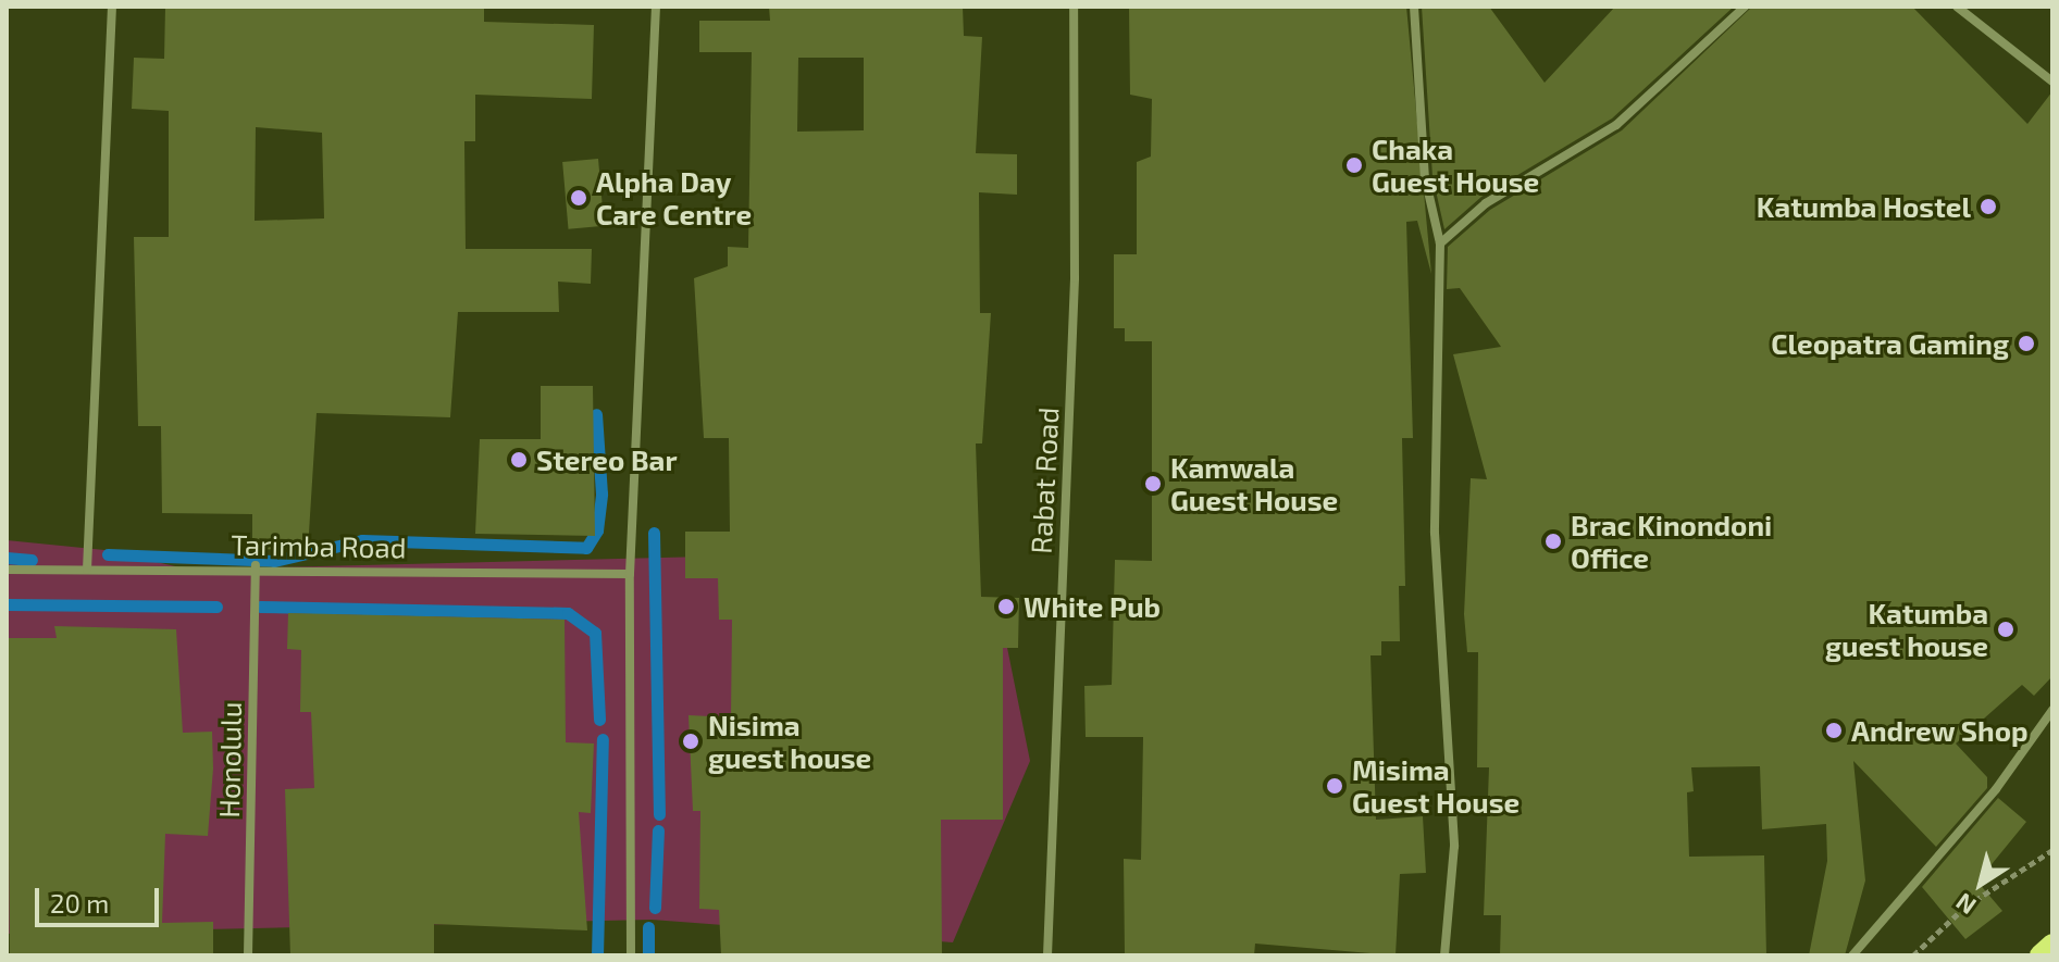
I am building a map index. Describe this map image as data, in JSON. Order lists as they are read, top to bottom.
{
  "streets": {
    "street": ["Rabat Road", "Tarimba Road", "Honolulu"]
  },
  "crossings": [
    ["Tarimba Road", "Honolulu"]
  ],
  "places": [
    "Chaka Guest House",
    "Alpha Day Care Centre",
    "Katumba Hostel",
    "Cleopatra Gaming",
    "Stereo Bar",
    "Kamwala Guest House",
    "Brac Kinondoni Office",
    "White Pub",
    "Katumba guest house",
    "Andrew Shop",
    "Nisima guest house",
    "Misima Guest House"
  ],
  "scale_bar": "20 m",
  "north": "bottom left"
}
